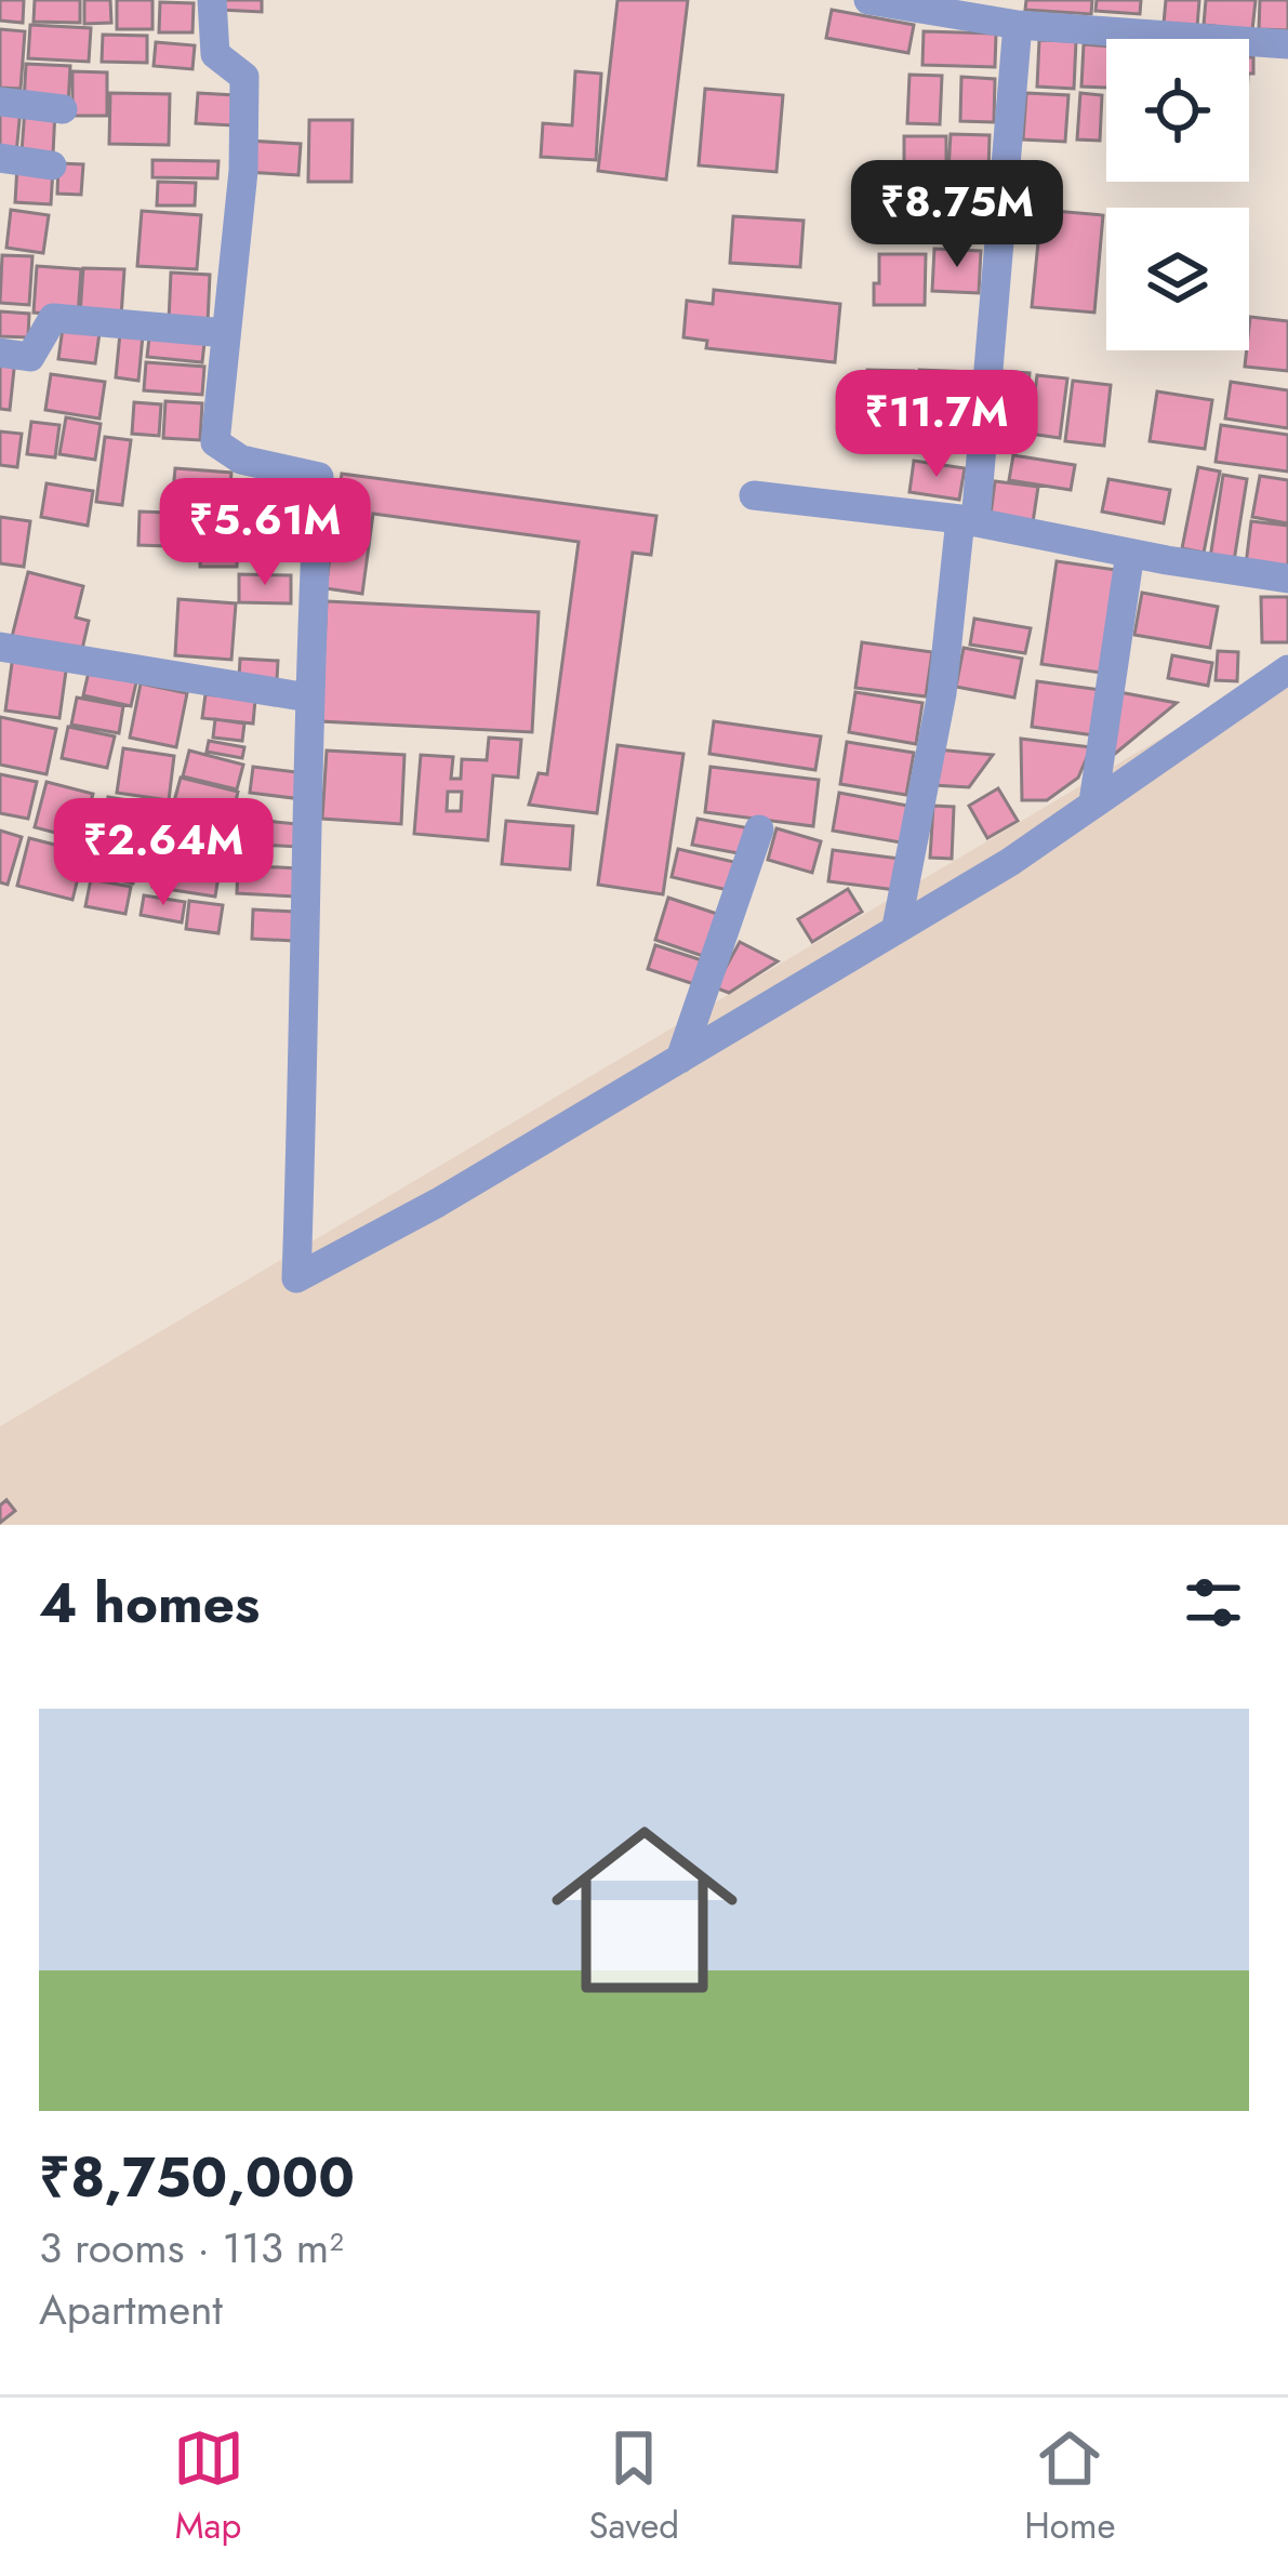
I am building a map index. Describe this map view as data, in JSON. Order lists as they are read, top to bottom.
{
  "page": {
    "price": [
      "₹8.75M",
      "₹11.7M",
      "₹5.61M",
      "₹2.64M"
    ],
    "heading": "4 homes",
    "list": [
      {
        "name": "₹8,750,000",
        "note": "3 rooms · 113 m² · Apartment"
      }
    ],
    "tabs": ["Map", "Saved", "Home"]
  }
}
